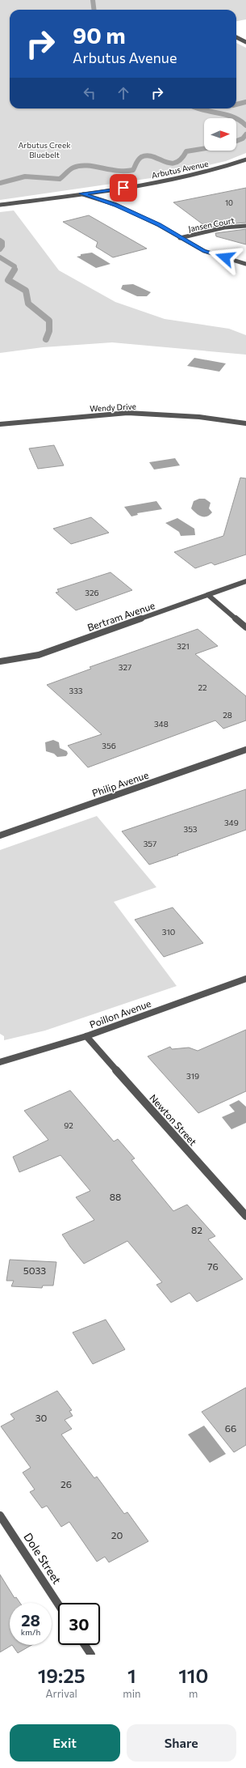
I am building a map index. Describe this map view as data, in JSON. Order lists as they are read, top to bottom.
{
  "streets": {
    "street": [
      "Arbutus Avenue",
      "Jansen Court",
      "Wendy Drive",
      "Bertram Avenue",
      "Philip Avenue",
      "Poillon Avenue",
      "Newton Street",
      "Dole Street"
    ]
  },
  "crossings": [
    ["Poillon Avenue", "Newton Street"]
  ],
  "parks": ["Arbutus Creek Bluebelt"],
  "house_numbers": [
    "10",
    "326",
    "321",
    "327",
    "22",
    "333",
    "28",
    "348",
    "356",
    "349",
    "353",
    "357",
    "310",
    "319",
    "92",
    "88",
    "82",
    "76",
    "5033",
    "30",
    "66",
    "26",
    "20"
  ],
  "north": "right",
  "page": {
    "turn": ["90 m", "Arbutus Avenue"],
    "speed": "28 km/h",
    "limit": "30",
    "eta": [
      "19:25",
      "Arrival",
      "1",
      "min",
      "110",
      "m"
    ],
    "buttons": ["Exit", "Share"]
  }
}
